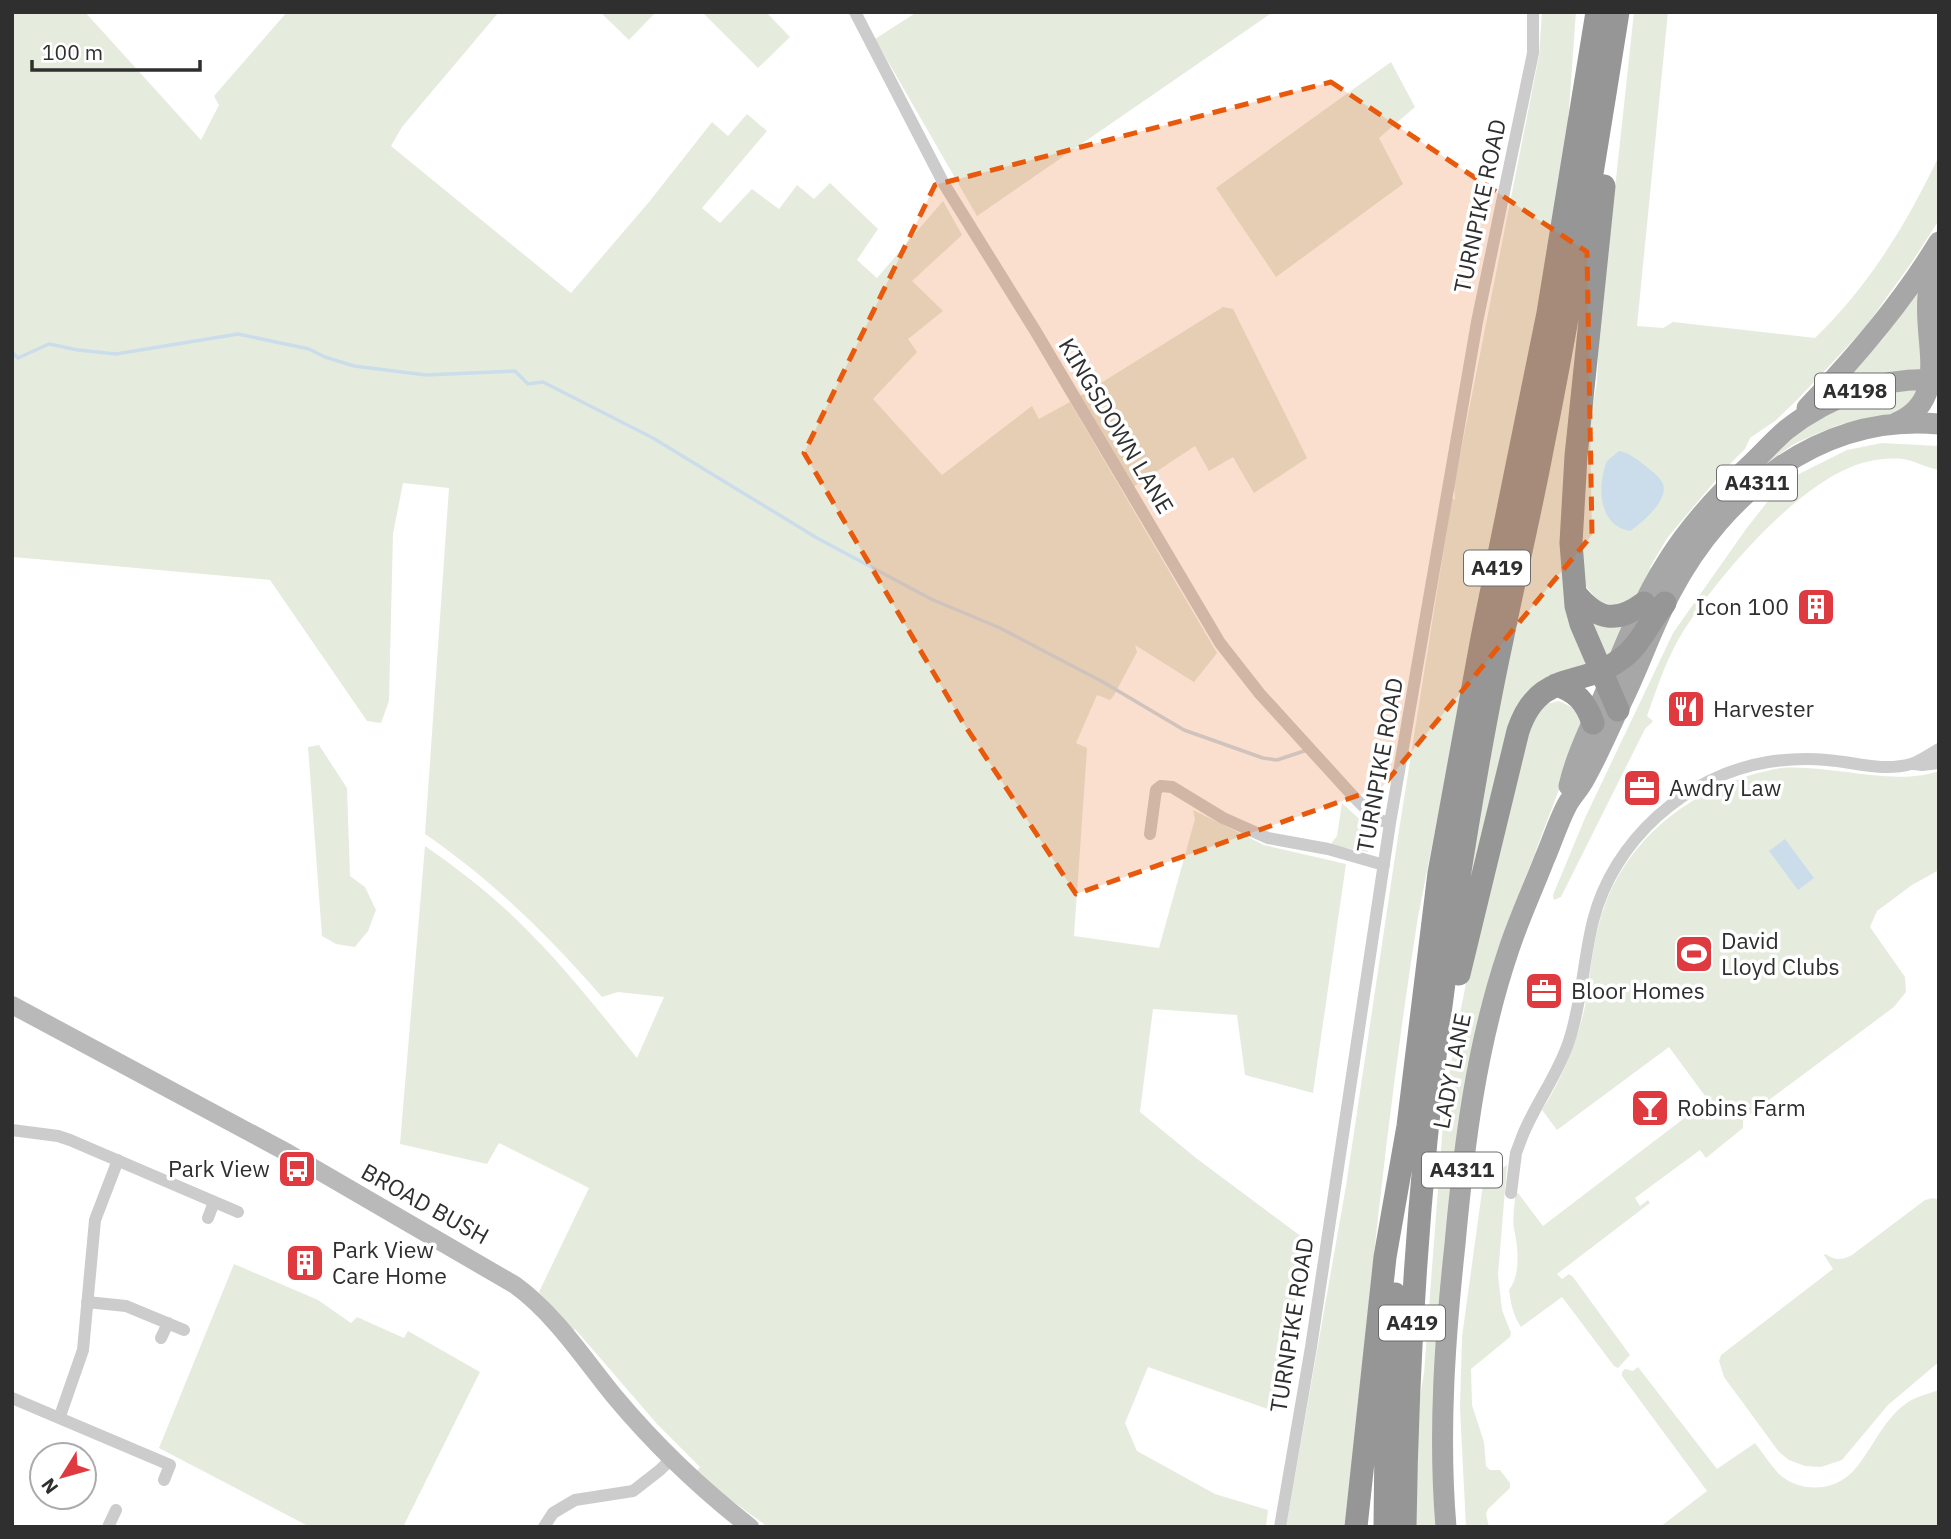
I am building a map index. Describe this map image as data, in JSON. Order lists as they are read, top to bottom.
{
  "streets": {
    "highway": ["A419"],
    "main road": [
      "A4198",
      "A4311",
      "LADY LANE",
      "BROAD BUSH"
    ],
    "street": ["TURNPIKE ROAD", "KINGSDOWN LANE"]
  },
  "crossings": [
    ["TURNPIKE ROAD", "KINGSDOWN LANE"],
    ["A4198", "A4311"],
    ["A4311", "LADY LANE"]
  ],
  "places": {
    "building": ["Icon 100", "Park View Care Home"],
    "restaurant": ["Harvester"],
    "office": ["Awdry Law", "Bloor Homes"],
    "sports": ["David Lloyd Clubs"],
    "bar": ["Robins Farm"],
    "bus stop": ["Park View"]
  },
  "scale_bar": "100 m",
  "north": "bottom left"
}
